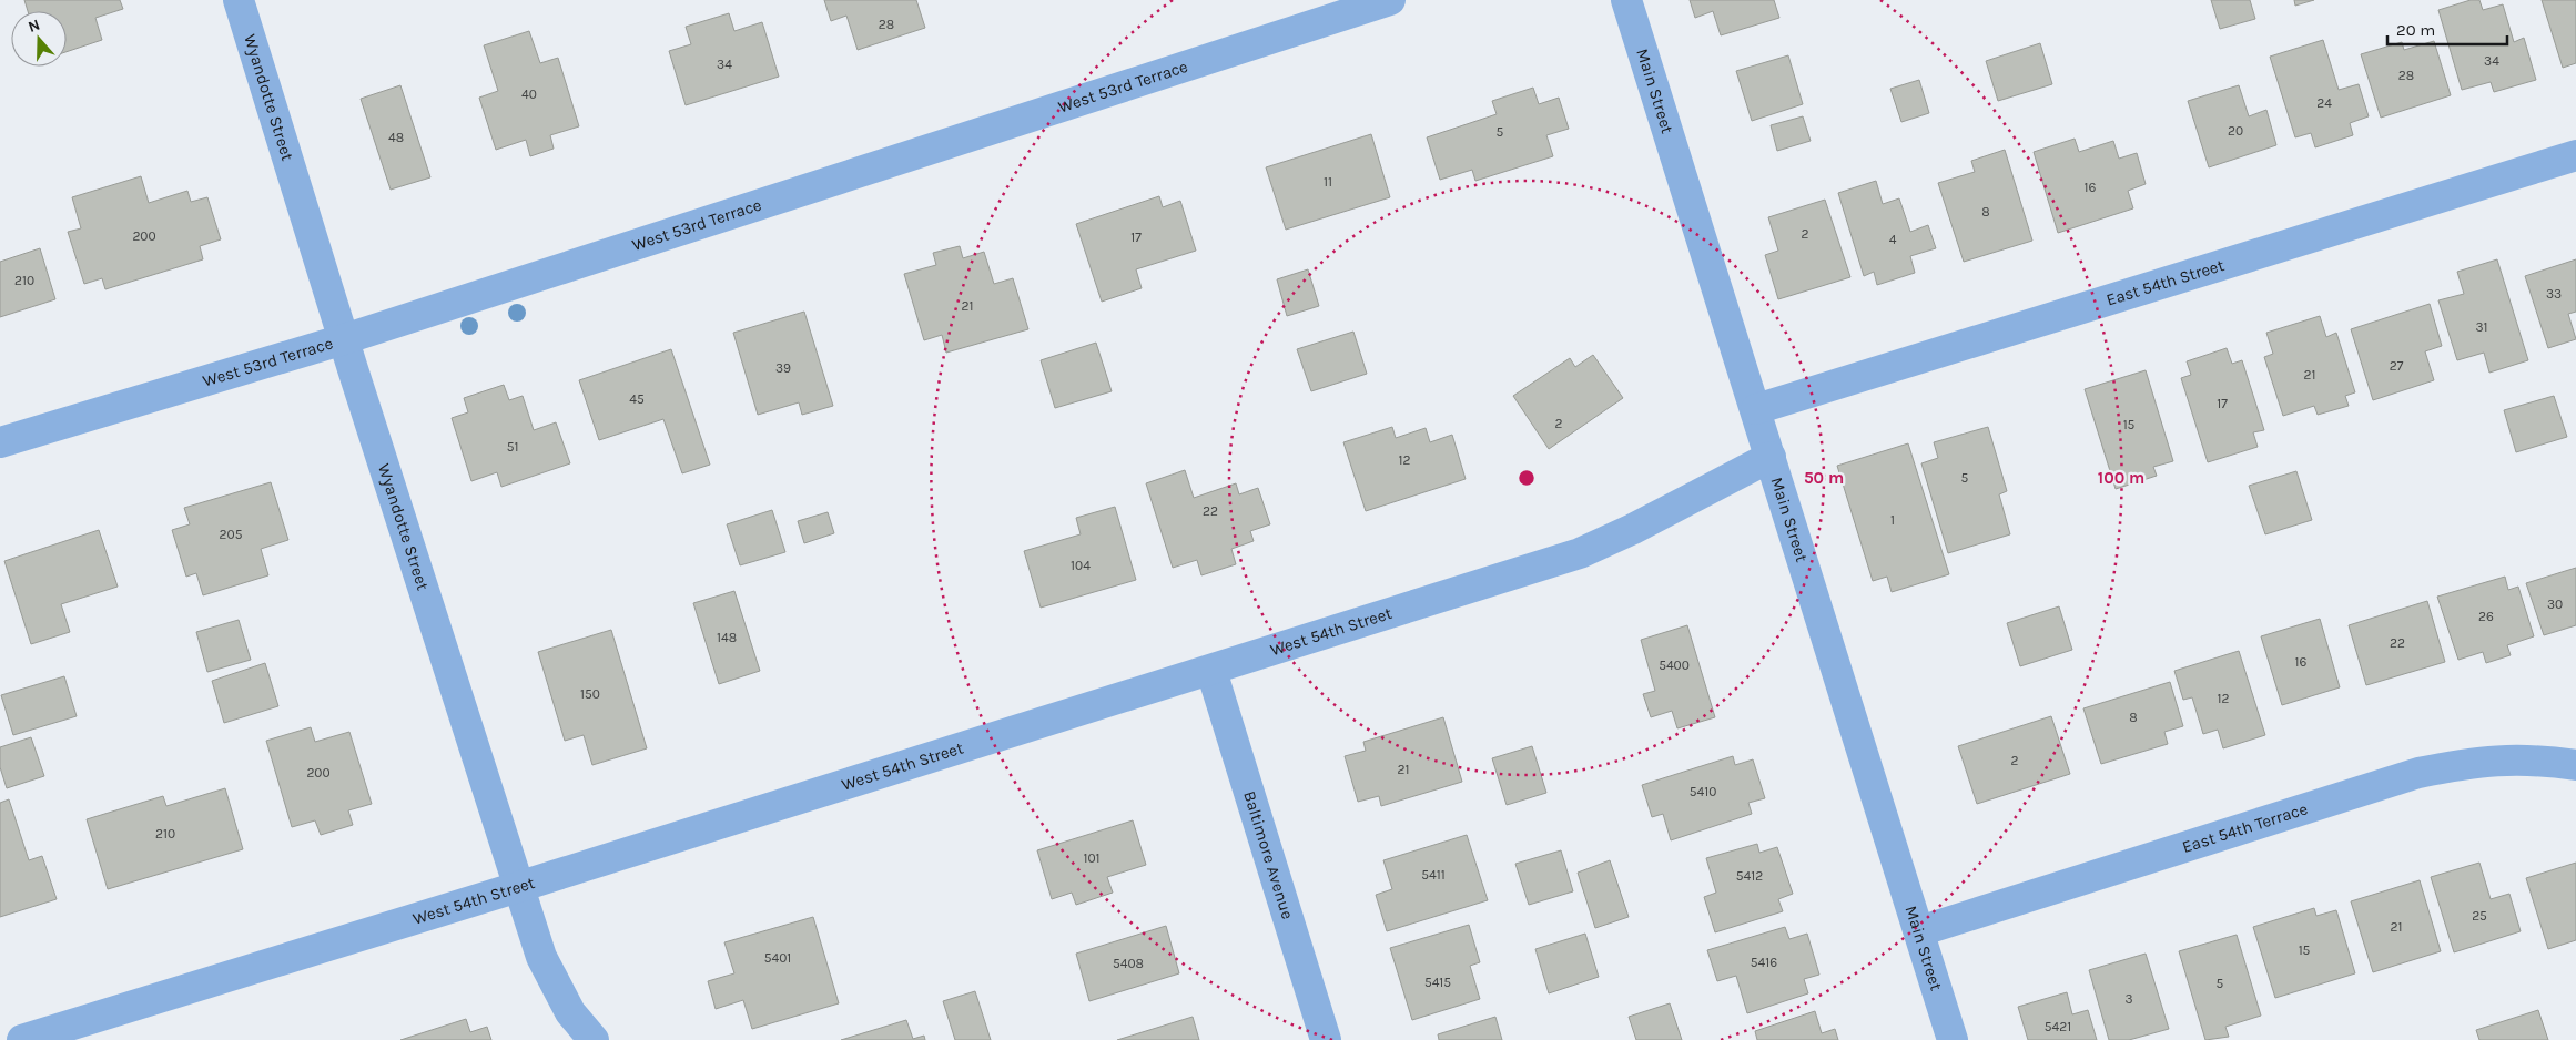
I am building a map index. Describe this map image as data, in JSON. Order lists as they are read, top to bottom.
{
  "streets": {
    "street": [
      "West 53rd Terrace",
      "Main Street",
      "Wyandotte Street",
      "East 54th Street",
      "West 54th Street",
      "East 54th Terrace",
      "Baltimore Avenue"
    ]
  },
  "crossings": [
    ["West 53rd Terrace", "Wyandotte Street"],
    ["Main Street", "East 54th Street"],
    ["Main Street", "West 54th Street"],
    ["Main Street", "East 54th Terrace"],
    ["Wyandotte Street", "West 54th Street"],
    ["West 54th Street", "Baltimore Avenue"]
  ],
  "house_numbers": [
    "28",
    "34",
    "34",
    "28",
    "40",
    "24",
    "20",
    "5",
    "48",
    "11",
    "16",
    "8",
    "2",
    "200",
    "17",
    "4",
    "210",
    "33",
    "21",
    "31",
    "27",
    "39",
    "21",
    "45",
    "17",
    "2",
    "15",
    "51",
    "12",
    "5",
    "22",
    "1",
    "205",
    "104",
    "30",
    "26",
    "148",
    "22",
    "16",
    "5400",
    "150",
    "12",
    "8",
    "2",
    "21",
    "200",
    "5410",
    "210",
    "101",
    "5411",
    "5412",
    "25",
    "21",
    "15",
    "5401",
    "5416",
    "5408",
    "5415",
    "5",
    "3",
    "5421"
  ],
  "scale_bar": "20 m",
  "north": "top",
  "rings": ["50 m", "100 m"]
}
